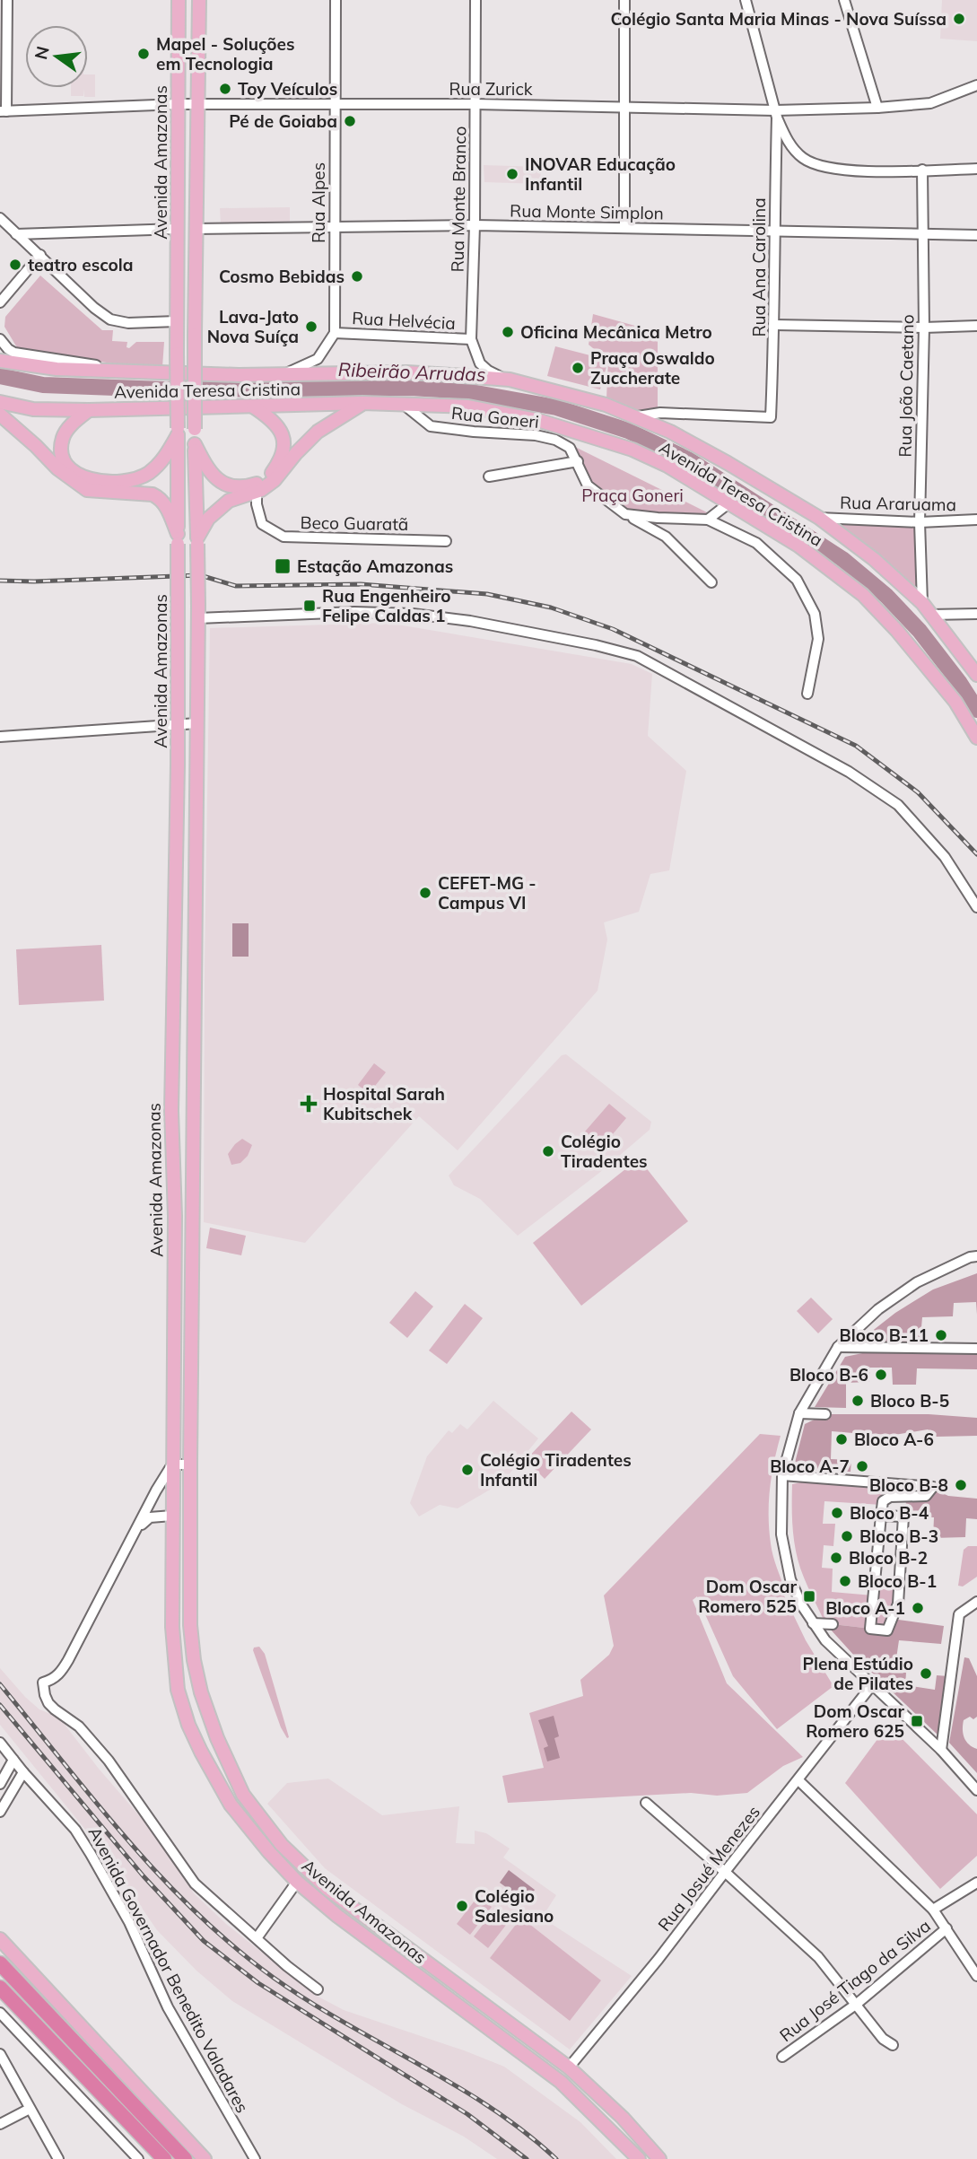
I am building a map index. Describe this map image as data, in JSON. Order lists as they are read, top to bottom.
{
  "streets": {
    "main road": ["Avenida Amazonas", "Avenida Teresa Cristina"],
    "street": [
      "Rua Zurick",
      "Rua Monte Branco",
      "Rua Alpes",
      "Rua Monte Simplon",
      "Rua Ana Carolina",
      "Rua Helvécia",
      "Rua João Caetano",
      "Rua Goneri",
      "Rua Araruama",
      "Beco Guaratã",
      "Rua Josué Menezes",
      "Avenida Governador Benedito Valadares",
      "Rua José Tiago da Silva"
    ]
  },
  "crossings": [
    ["Rua Zurick", "Avenida Amazonas"],
    ["Rua Zurick", "Rua Monte Branco"],
    ["Rua Zurick", "Rua Alpes"],
    ["Rua Zurick", "Rua Ana Carolina"],
    ["Avenida Amazonas", "Rua Monte Simplon"],
    ["Avenida Amazonas", "Rua Josué Menezes"],
    ["Rua Monte Branco", "Rua Monte Simplon"],
    ["Rua Monte Branco", "Rua Helvécia"],
    ["Rua Monte Branco", "Avenida Teresa Cristina"],
    ["Rua Alpes", "Rua Monte Simplon"],
    ["Rua Alpes", "Rua Helvécia"],
    ["Rua Monte Simplon", "Rua Ana Carolina"],
    ["Rua Monte Simplon", "Rua João Caetano"],
    ["Rua Ana Carolina", "Avenida Teresa Cristina"],
    ["Rua João Caetano", "Avenida Teresa Cristina"],
    ["Rua João Caetano", "Rua Araruama"],
    ["Avenida Teresa Cristina", "Rua Goneri"],
    ["Avenida Teresa Cristina", "Rua Araruama"]
  ],
  "water": ["Ribeirão Arrudas"],
  "parks": ["Praça Goneri"],
  "places": {
    "other": [
      "Colégio Santa Maria Minas - Nova Suíssa",
      "Mapel - Soluções em Tecnologia",
      "Toy Veículos",
      "Pé de Goiaba",
      "INOVAR Educação Infantil",
      "teatro escola",
      "Cosmo Bebidas",
      "Lava-Jato Nova Suíça",
      "Oficina Mecânica Metro",
      "Praça Oswaldo Zuccherate",
      "CEFET-MG - Campus VI",
      "Colégio Tiradentes",
      "Bloco B-11",
      "Bloco B-6",
      "Bloco B-5",
      "Bloco A-6",
      "Bloco A-7",
      "Colégio Tiradentes Infantil",
      "Bloco B-8",
      "Bloco B-4",
      "Bloco B-3",
      "Bloco B-2",
      "Bloco B-1",
      "Bloco A-1",
      "Plena Estúdio de Pilates",
      "Colégio Salesiano"
    ],
    "transit": [
      "Estação Amazonas",
      "Rua Engenheiro Felipe Caldas 1",
      "Dom Oscar Romero 525",
      "Dom Oscar Romero 625"
    ],
    "health": ["Hospital Sarah Kubitschek"]
  },
  "north": "left"
}
